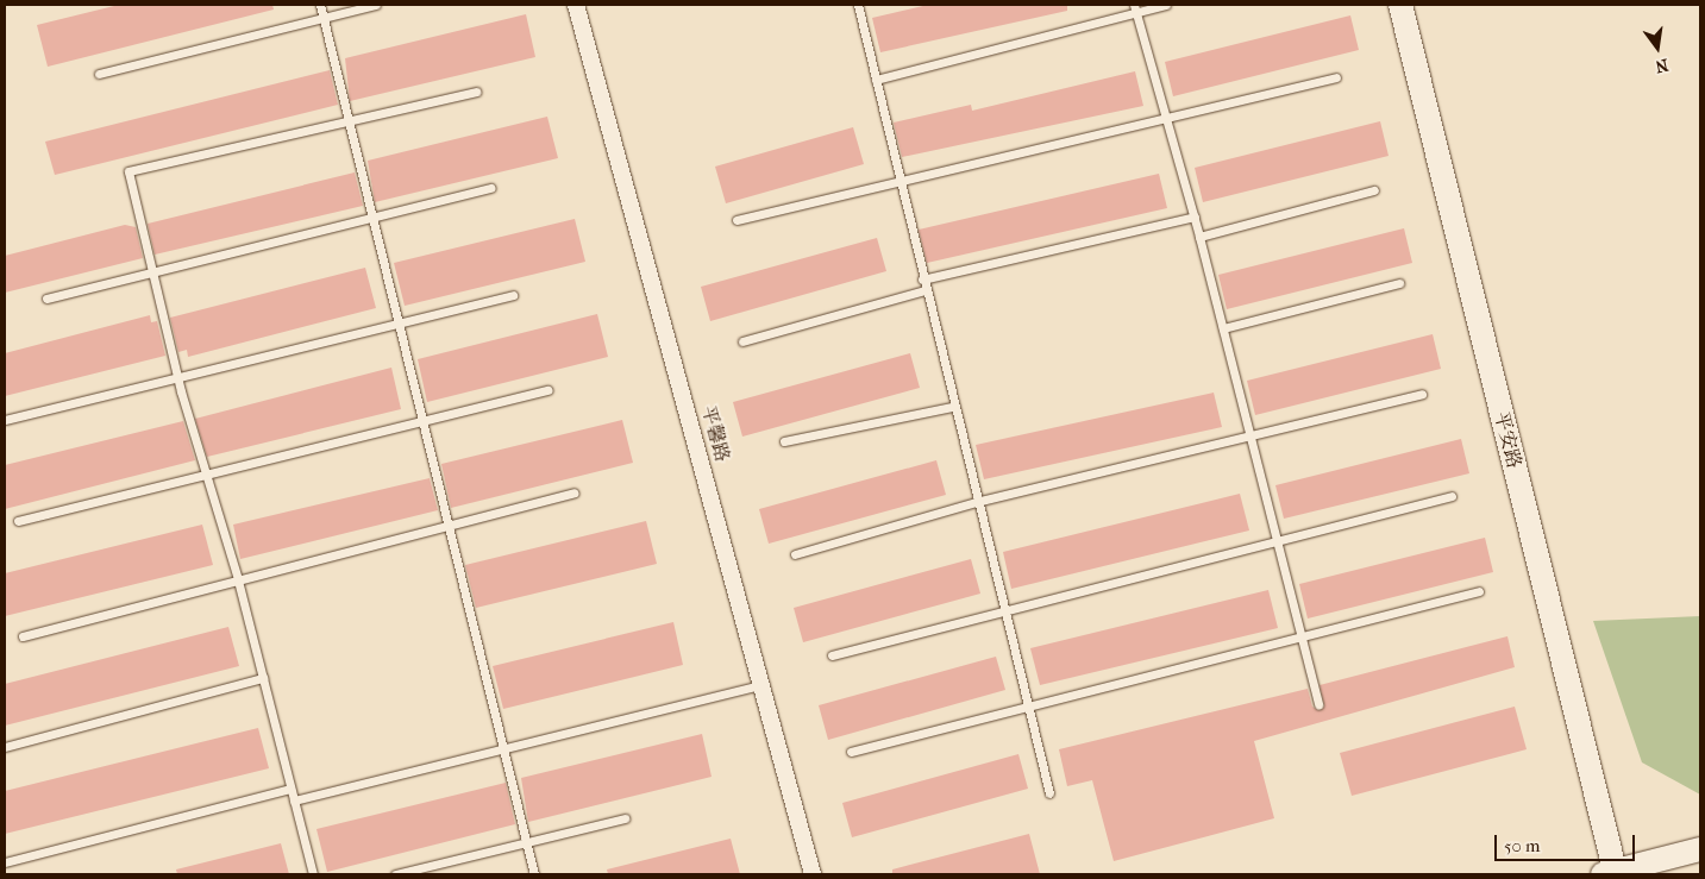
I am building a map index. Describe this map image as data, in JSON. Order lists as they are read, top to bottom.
{
  "streets": {
    "street": ["平馨路", "平安路"]
  },
  "scale_bar": "50 m",
  "north": "bottom"
}
